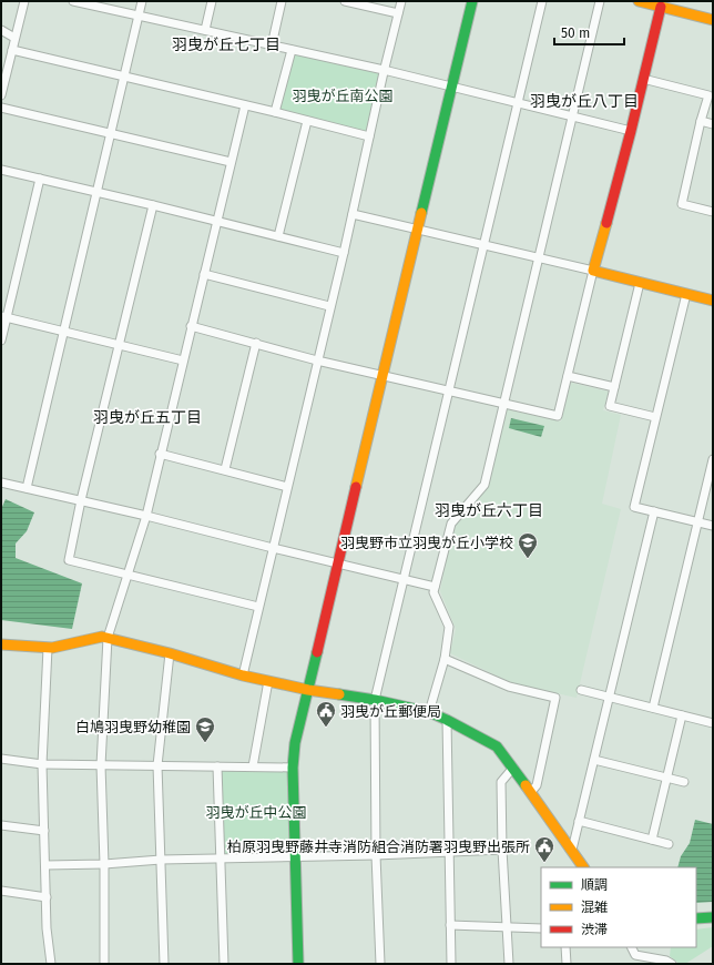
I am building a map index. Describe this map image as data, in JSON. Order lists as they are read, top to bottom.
{
  "districts": [
    "羽曳が丘七丁目",
    "羽曳が丘八丁目",
    "羽曳が丘五丁目",
    "羽曳が丘六丁目"
  ],
  "parks": ["羽曳が丘南公園", "羽曳が丘中公園"],
  "places": {
    "school or university": ["羽曳野市立羽曳が丘小学校", "白鳩羽曳野幼稚園"],
    "public building": ["羽曳が丘郵便局", "柏原羽曳野藤井寺消防組合消防署羽曳野出張所"]
  },
  "legend": ["順調", "混雑", "渋滞"],
  "scale_bar": "50 m"
}
